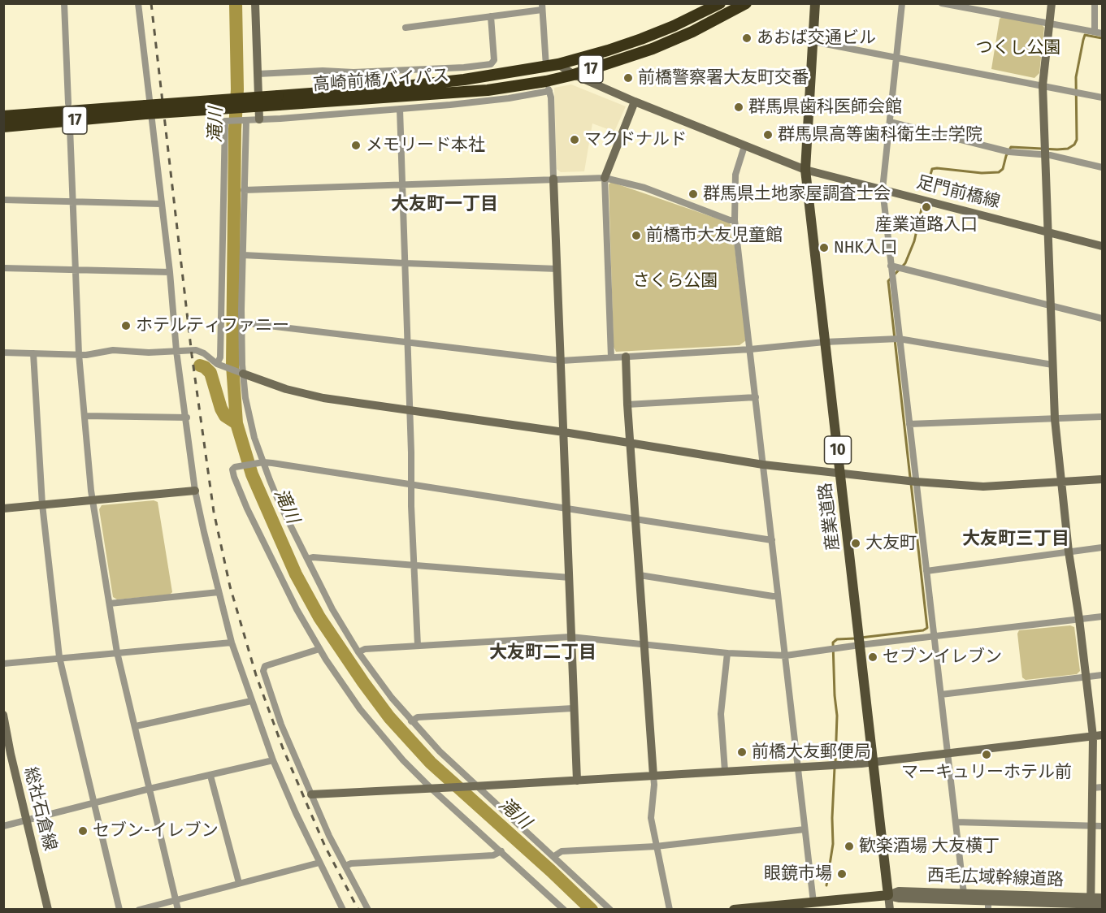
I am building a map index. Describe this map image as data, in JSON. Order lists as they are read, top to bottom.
{
  "streets": {
    "highway": ["17", "高崎前橋バイパス"],
    "main road": ["10", "産業道路", "西毛広域幹線道路"],
    "street": ["足門前橋線", "総社石倉線"]
  },
  "crossings": [
    ["高崎前橋バイパス", "足門前橋線"],
    ["足門前橋線", "産業道路"],
    ["産業道路", "西毛広域幹線道路"]
  ],
  "districts": ["大友町一丁目", "大友町三丁目", "大友町二丁目"],
  "water": ["滝川"],
  "parks": ["つくし公園", "さくら公園"],
  "places": [
    "あおば交通ビル",
    "前橋警察署大友町交番",
    "群馬県歯科医師会館",
    "群馬県高等歯科衛生士学院",
    "マクドナルド",
    "メモリード本社",
    "群馬県土地家屋調査士会",
    "産業道路入口",
    "前橋市大友児童館",
    "NHK入口",
    "ホテルティファニー",
    "大友町",
    "セブンイレブン",
    "前橋大友郵便局",
    "マーキュリーホテル前",
    "セブン-イレブン",
    "歓楽酒場 大友横丁",
    "眼鏡市場"
  ]
}
